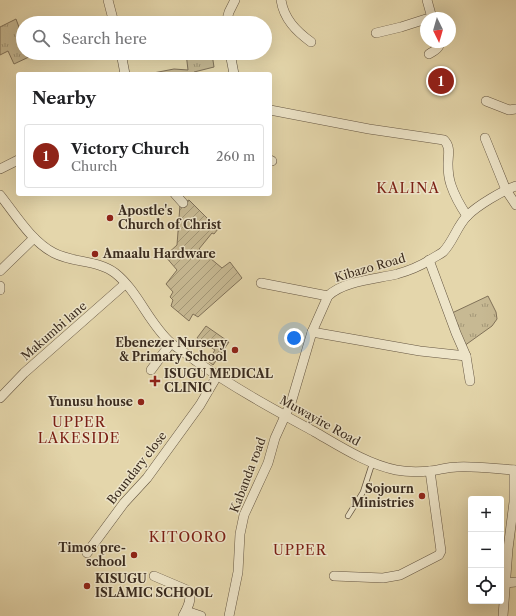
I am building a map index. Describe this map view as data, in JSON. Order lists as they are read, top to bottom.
{
  "streets": {
    "street": [
      "Kibazo Road",
      "Makumbi lane",
      "Muwayire Road",
      "Boundary close",
      "Kabanda road"
    ]
  },
  "crossings": [
    ["Kibazo Road", "Muwayire Road"],
    ["Kibazo Road", "Kabanda road"],
    ["Makumbi lane", "Muwayire Road"],
    ["Muwayire Road", "Boundary close"],
    ["Muwayire Road", "Kabanda road"]
  ],
  "districts": [
    "KALINA",
    "UPPER LAKESIDE",
    "KITOORO",
    "UPPER"
  ],
  "places": {
    "other": [
      "Apostle's Church of Christ",
      "Amaalu Hardware",
      "Ebenezer Nursery & Primary School",
      "Yunusu house",
      "Sojourn Ministries",
      "Timos pre- school",
      "KISUGU ISLAMIC SCHOOL"
    ],
    "health": ["ISUGU MEDICAL CLINIC"]
  },
  "north": "bottom",
  "page": {
    "search": "Search here",
    "pins": "1",
    "heading": "Nearby",
    "list": [
      {
        "mark": "1",
        "name": "Victory Church",
        "note": "Church",
        "value": "260 m"
      }
    ],
    "map_buttons": ["+", "−"]
  }
}
